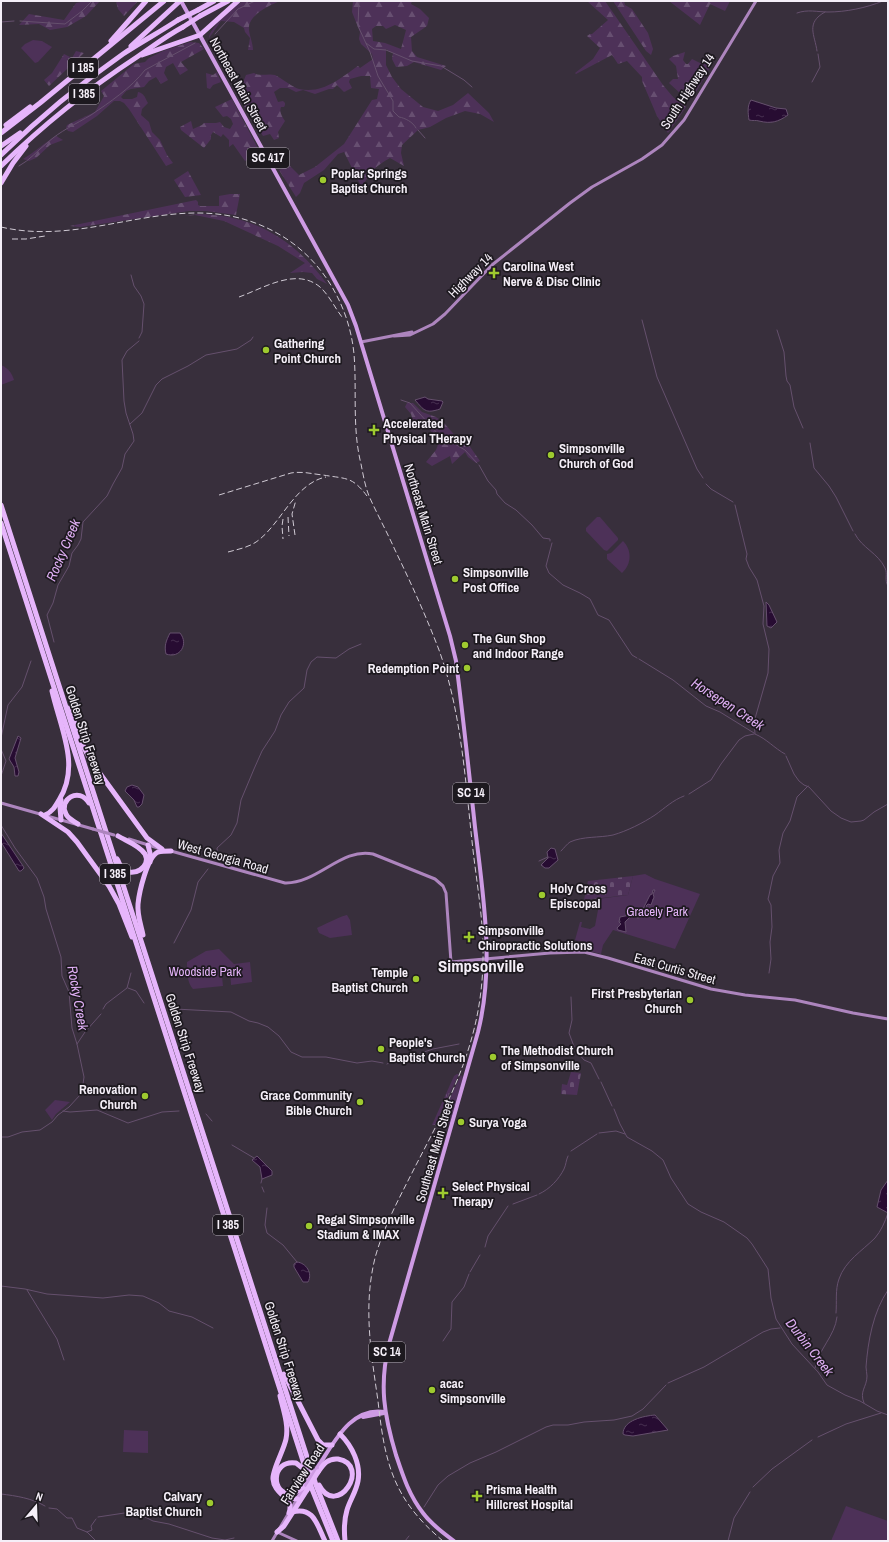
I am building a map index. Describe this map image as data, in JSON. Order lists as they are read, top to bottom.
{
  "streets": {
    "highway": ["I 185", "I 385", "Golden Strip Freeway"],
    "main road": [
      "Northeast Main Street",
      "South Highway 14",
      "SC 417",
      "Highway 14",
      "SC 14",
      "West Georgia Road",
      "East Curtis Street",
      "Southeast Main Street",
      "Fairview Road"
    ]
  },
  "crossings": [
    ["Northeast Main Street", "Highway 14"],
    ["Northeast Main Street", "East Curtis Street"],
    ["Northeast Main Street", "Southeast Main Street"],
    ["South Highway 14", "Highway 14"],
    ["West Georgia Road", "East Curtis Street"],
    ["East Curtis Street", "Southeast Main Street"],
    ["Southeast Main Street", "Fairview Road"]
  ],
  "districts": ["Simpsonville"],
  "water": ["Rocky Creek", "Horsepen Creek", "Durbin Creek"],
  "parks": ["Gracely Park", "Woodside Park"],
  "places": {
    "other": [
      "Poplar Springs Baptist Church",
      "Gathering Point Church",
      "Simpsonville Church of God",
      "Simpsonville Post Office",
      "The Gun Shop and Indoor Range",
      "Redemption Point",
      "Holy Cross Episcopal",
      "Temple Baptist Church",
      "First Presbyterian Church",
      "People's Baptist Church",
      "The Methodist Church of Simpsonville",
      "Renovation Church",
      "Grace Community Bible Church",
      "Surya Yoga",
      "Regal Simpsonville Stadium & IMAX",
      "acac Simpsonville",
      "Calvary Baptist Church"
    ],
    "health": [
      "Carolina West Nerve & Disc Clinic",
      "Accelerated Physical THerapy",
      "Simpsonville Chiropractic Solutions",
      "Select Physical Therapy",
      "Prisma Health Hillcrest Hospital"
    ]
  },
  "north": "top"
}
